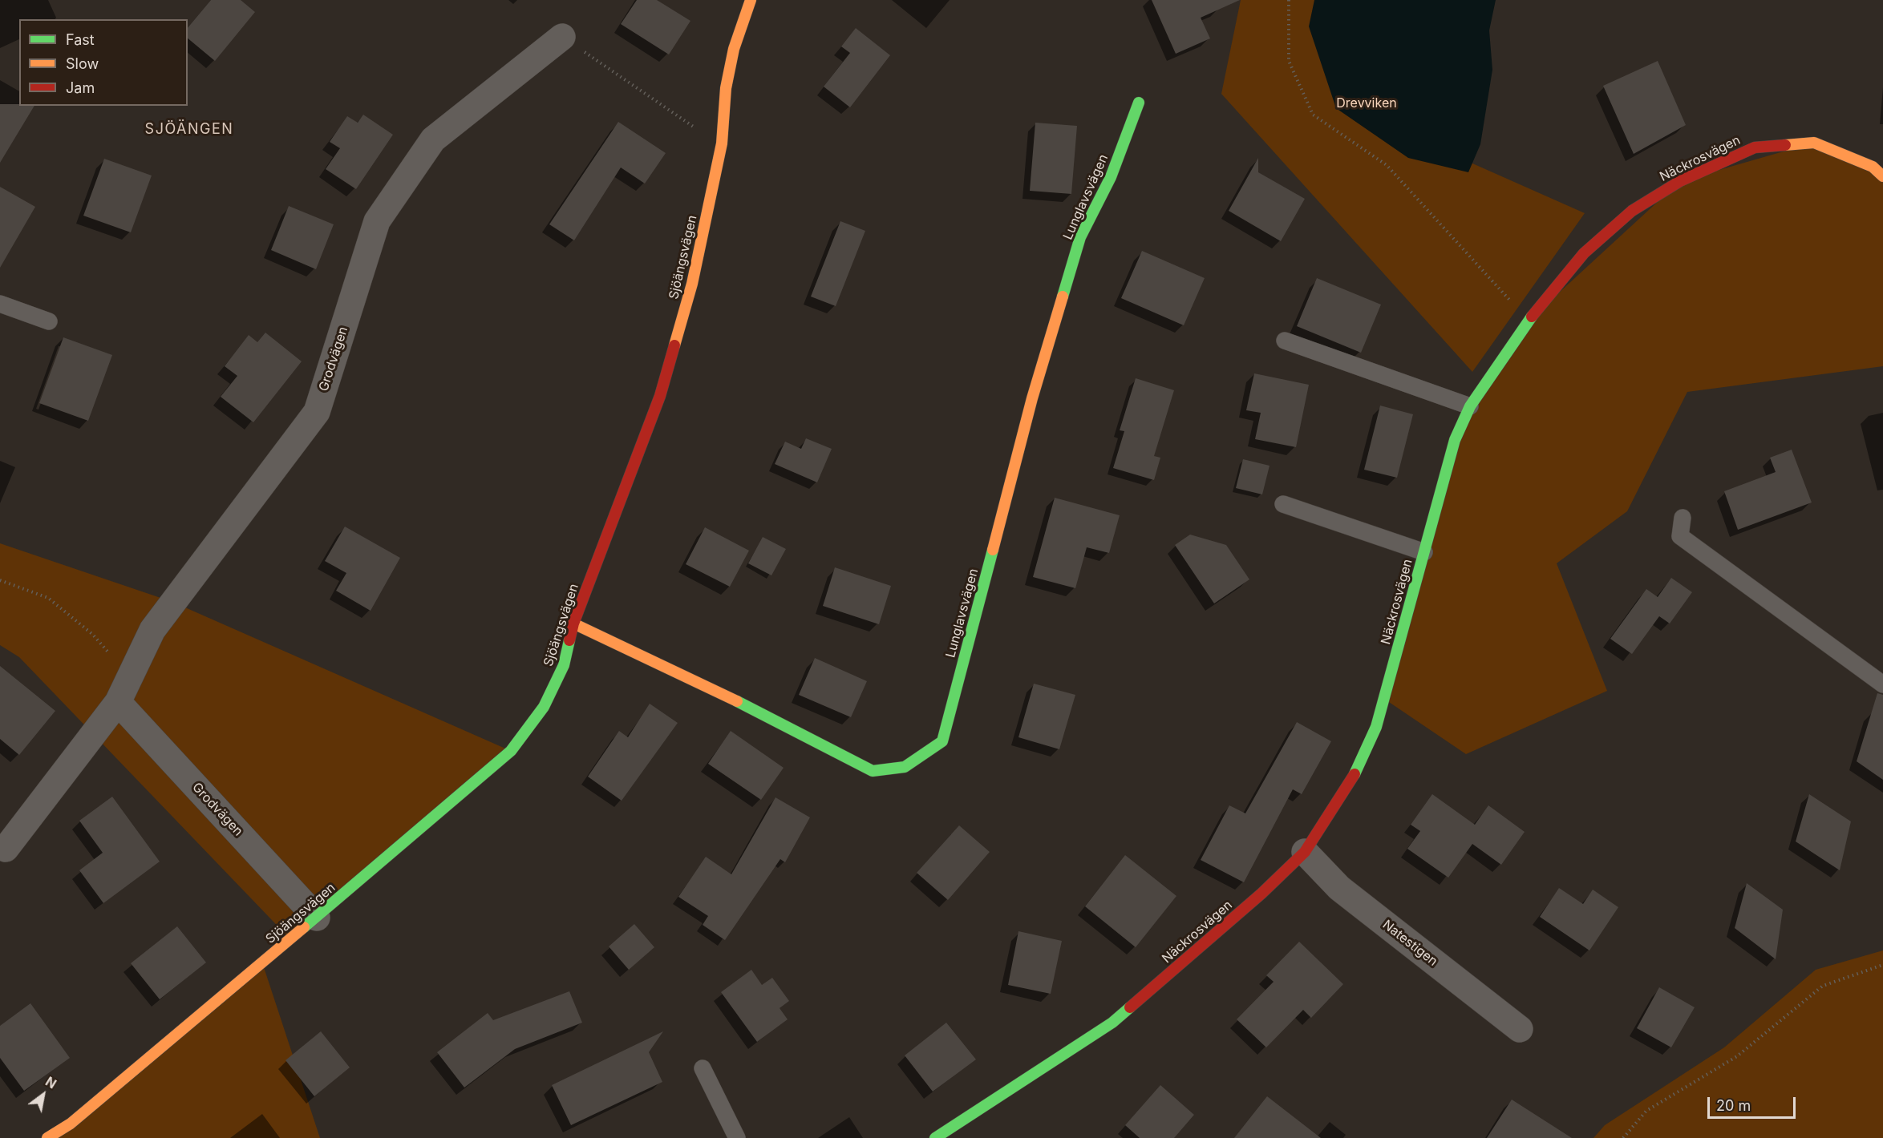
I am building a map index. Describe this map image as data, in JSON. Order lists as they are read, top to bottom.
{
  "streets": {
    "street": [
      "Näckrosvägen",
      "Lunglavsvägen",
      "Sjöängsvägen",
      "Grodvägen",
      "Natestigen"
    ]
  },
  "crossings": [
    ["Näckrosvägen", "Natestigen"],
    ["Lunglavsvägen", "Sjöängsvägen"],
    ["Sjöängsvägen", "Grodvägen"]
  ],
  "districts": ["SJÖÄNGEN"],
  "parks": ["Drevviken"],
  "legend": ["Fast", "Slow", "Jam"],
  "scale_bar": "20 m",
  "north": "top right"
}
